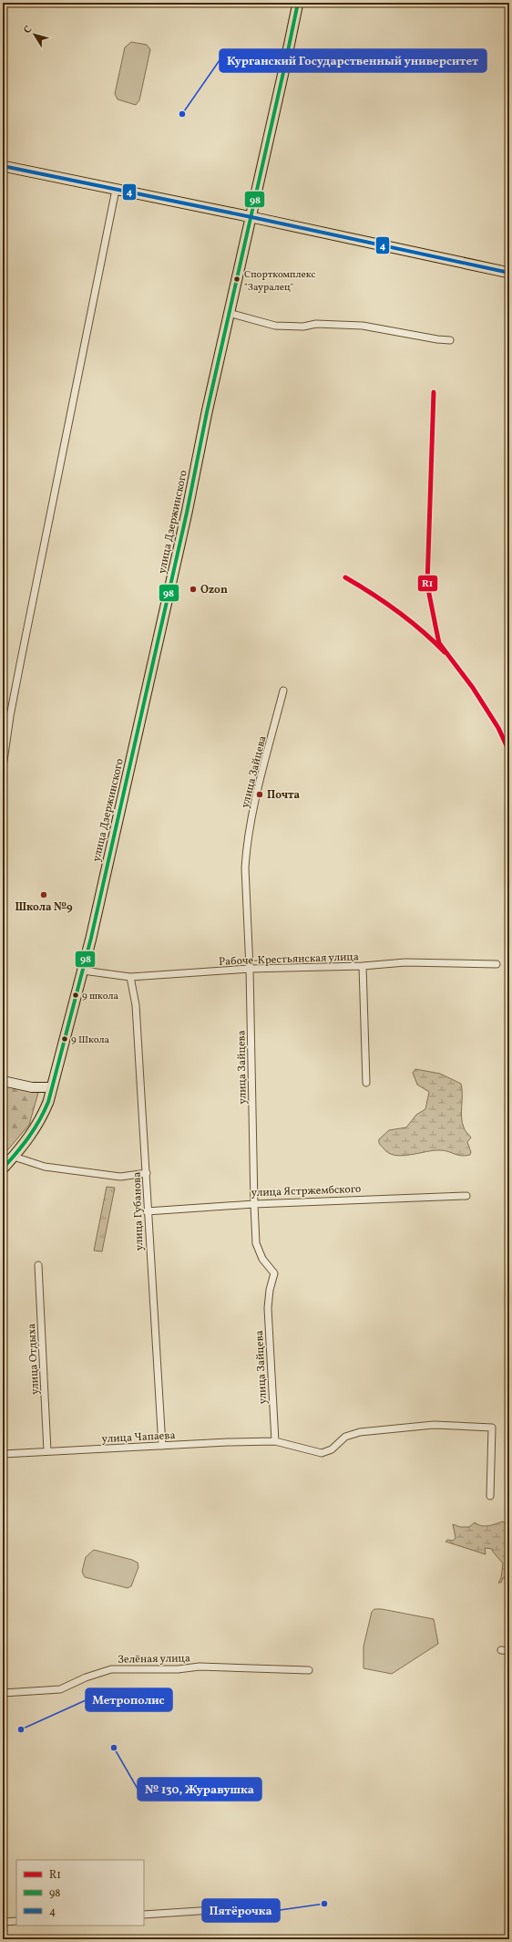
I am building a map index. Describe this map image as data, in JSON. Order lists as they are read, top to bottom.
{
  "streets": {
    "main road": ["улица Дзержинского"],
    "street": [
      "улица Зайцева",
      "Рабоче-Крестьянская улица",
      "улица Ястржембского",
      "улица Губанова",
      "улица Отдыха",
      "улица Чапаева",
      "Зелёная улица"
    ]
  },
  "crossings": [
    ["улица Дзержинского", "Рабоче-Крестьянская улица"],
    ["улица Зайцева", "Рабоче-Крестьянская улица"],
    ["улица Зайцева", "улица Ястржембского"],
    ["улица Зайцева", "улица Чапаева"],
    ["Рабоче-Крестьянская улица", "улица Губанова"],
    ["улица Ястржембского", "улица Губанова"],
    ["улица Губанова", "улица Чапаева"],
    ["улица Отдыха", "улица Чапаева"]
  ],
  "places": [
    "Курганский Государственный университет",
    "Спорткомплекс \"Зауралец\"",
    "Ozon",
    "Почта",
    "Школа №9",
    "9 школа",
    "9 Школа",
    "Метрополис",
    "№ 130, Журавушка",
    "Пятёрочка"
  ],
  "lines": ["transit line 98", "transit line 4", "transit line R1"],
  "legend": ["R1", "98", "4"],
  "north": "top left"
}
